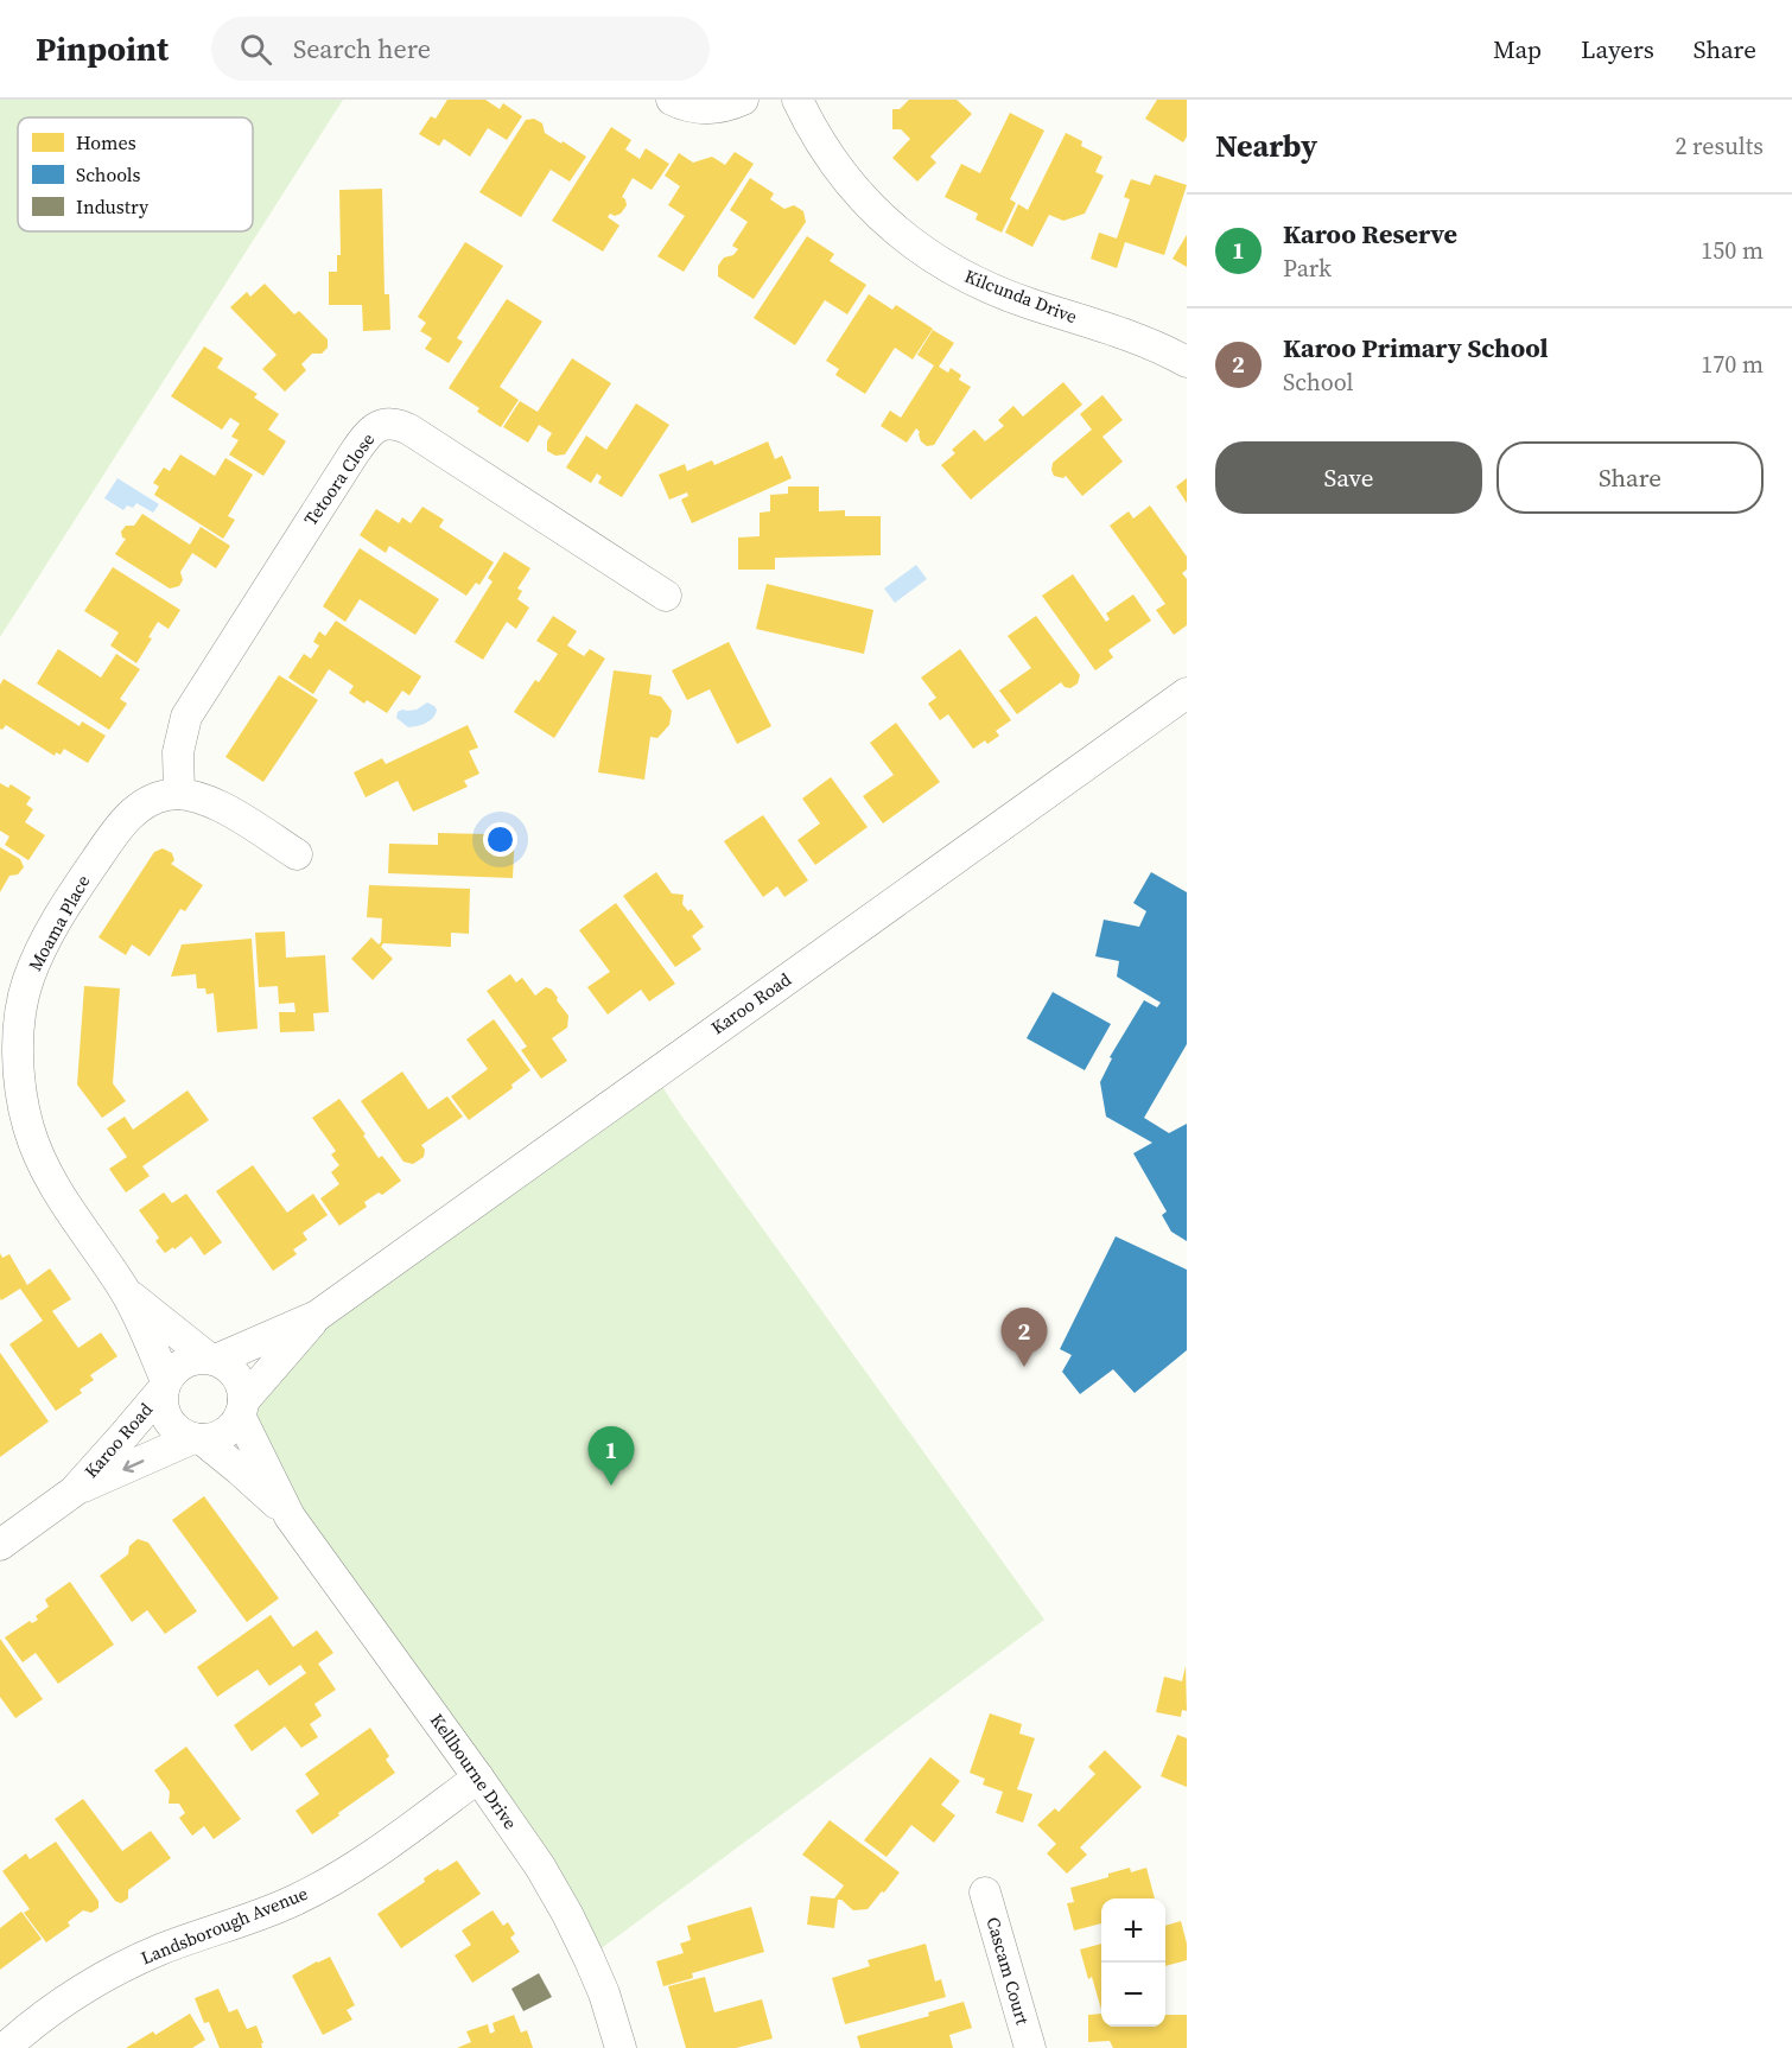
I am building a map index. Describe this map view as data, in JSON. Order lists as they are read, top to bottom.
{
  "streets": {
    "street": [
      "Kilcunda Drive",
      "Tetoora Close",
      "Moama Place",
      "Karoo Road",
      "Kellbourne Drive",
      "Landsborough Avenue",
      "Cascam Court"
    ]
  },
  "crossings": [
    ["Tetoora Close", "Moama Place"],
    ["Moama Place", "Karoo Road"],
    ["Moama Place", "Kellbourne Drive"],
    ["Karoo Road", "Kellbourne Drive"],
    ["Kellbourne Drive", "Landsborough Avenue"]
  ],
  "legend": ["Homes", "Schools", "Industry"],
  "page": {
    "header": "Pinpoint",
    "search": "Search here",
    "nav": ["Map", "Layers", "Share"],
    "heading": ["Nearby", "2 results"],
    "list": [
      {
        "mark": "1",
        "name": "Karoo Reserve",
        "note": "Park",
        "value": "150 m"
      },
      {
        "mark": "2",
        "name": "Karoo Primary School",
        "note": "School",
        "value": "170 m"
      }
    ],
    "buttons": ["Save", "Share"],
    "pins": ["2", "1"],
    "map_buttons": ["+", "−"]
  }
}
